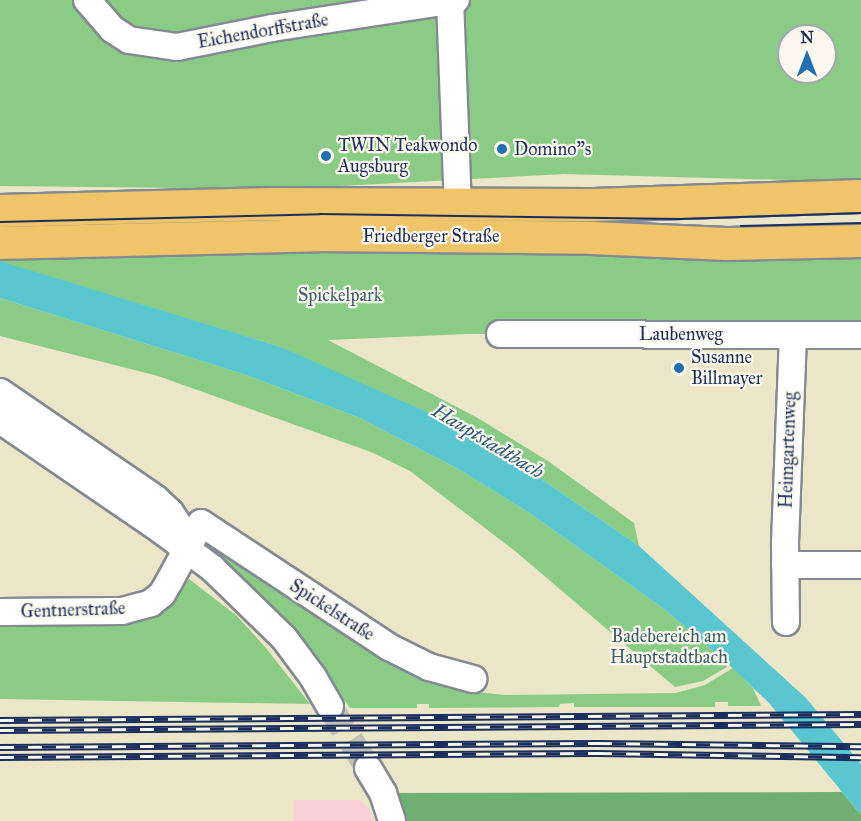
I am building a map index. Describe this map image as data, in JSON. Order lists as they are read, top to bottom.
{
  "streets": {
    "main road": ["Friedberger Straße"],
    "street": [
      "Eichendorffstraße",
      "Laubenweg",
      "Heimgartenweg",
      "Gentnerstraße",
      "Spickelstraße"
    ]
  },
  "crossings": [
    ["Laubenweg", "Heimgartenweg"],
    ["Gentnerstraße", "Spickelstraße"]
  ],
  "water": ["Hauptstadtbach"],
  "parks": ["Spickelpark", "Badebereich am Hauptstadtbach"],
  "places": ["Domino\"s", "TWIN Teakwondo Augsburg", "Susanne Billmayer"],
  "north": "top"
}
